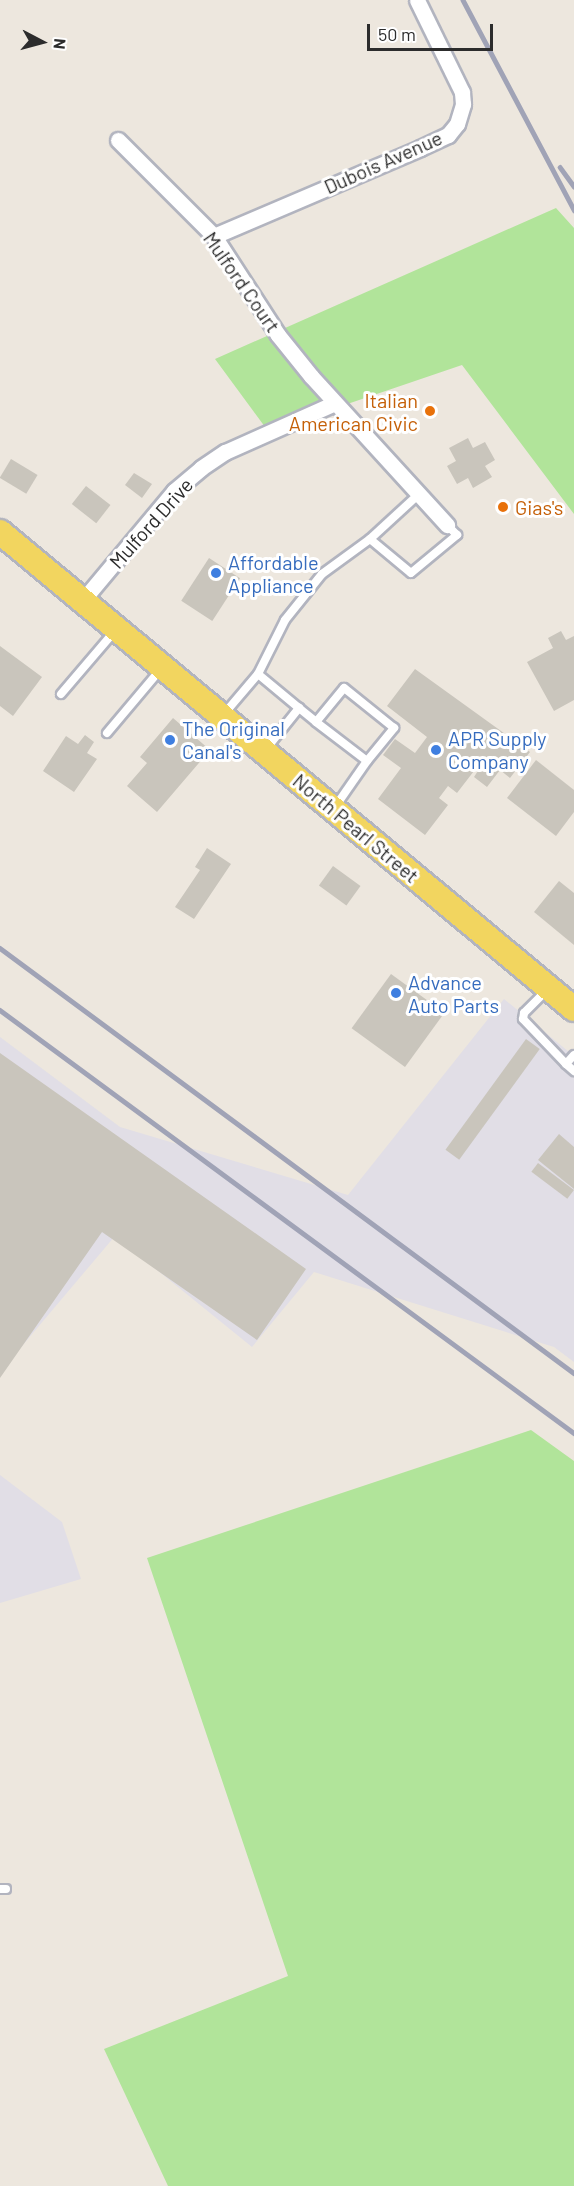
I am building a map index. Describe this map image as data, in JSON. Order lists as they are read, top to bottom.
{
  "streets": {
    "main road": ["North Pearl Street"],
    "street": ["Dubois Avenue", "Mulford Court", "Mulford Drive"]
  },
  "crossings": [
    ["Dubois Avenue", "Mulford Court"],
    ["Mulford Court", "Mulford Drive"],
    ["Mulford Drive", "North Pearl Street"]
  ],
  "places": [
    "Italian American Civic",
    "Gias's",
    "Affordable Appliance",
    "The Original Canal's",
    "APR Supply Company",
    "Advance Auto Parts"
  ],
  "scale_bar": "50 m",
  "north": "right"
}
